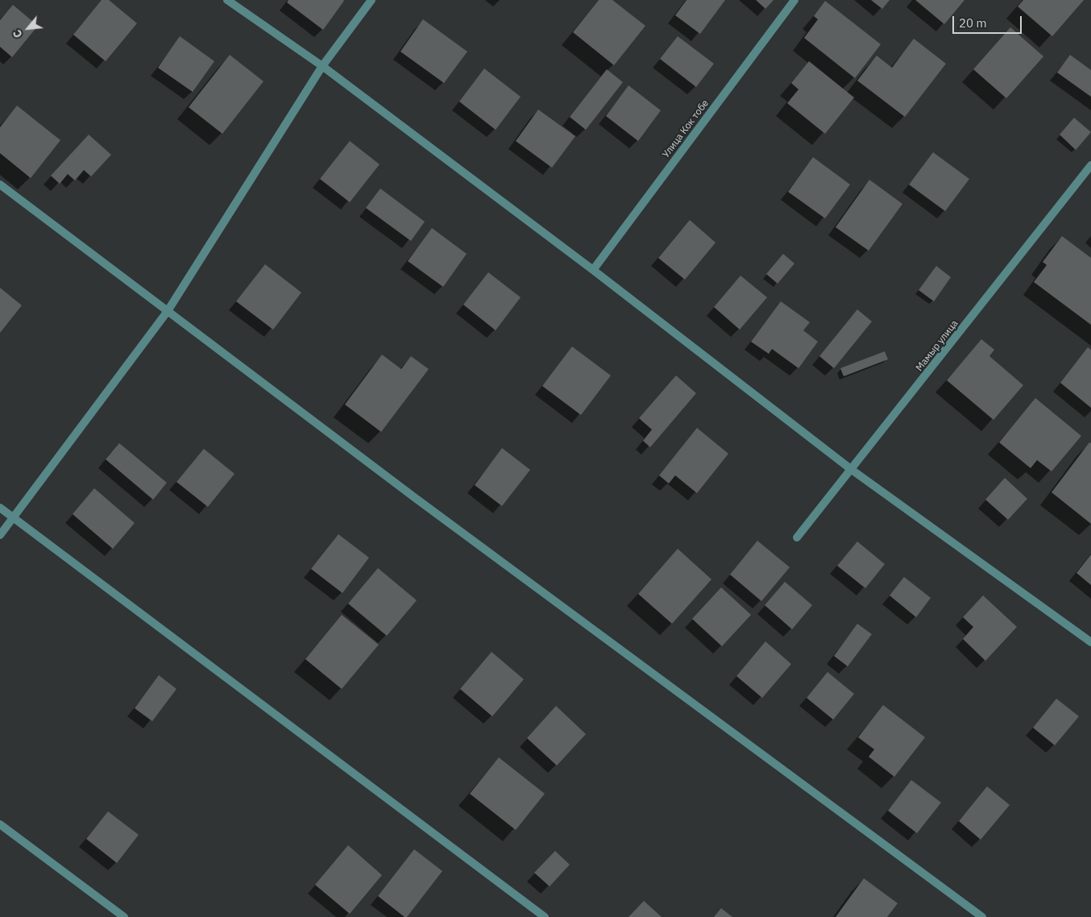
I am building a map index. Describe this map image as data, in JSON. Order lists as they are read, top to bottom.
{
  "streets": {
    "street": ["Улица Кок тобе", "Мамыр улица"]
  },
  "scale_bar": "20 m",
  "north": "bottom left"
}
